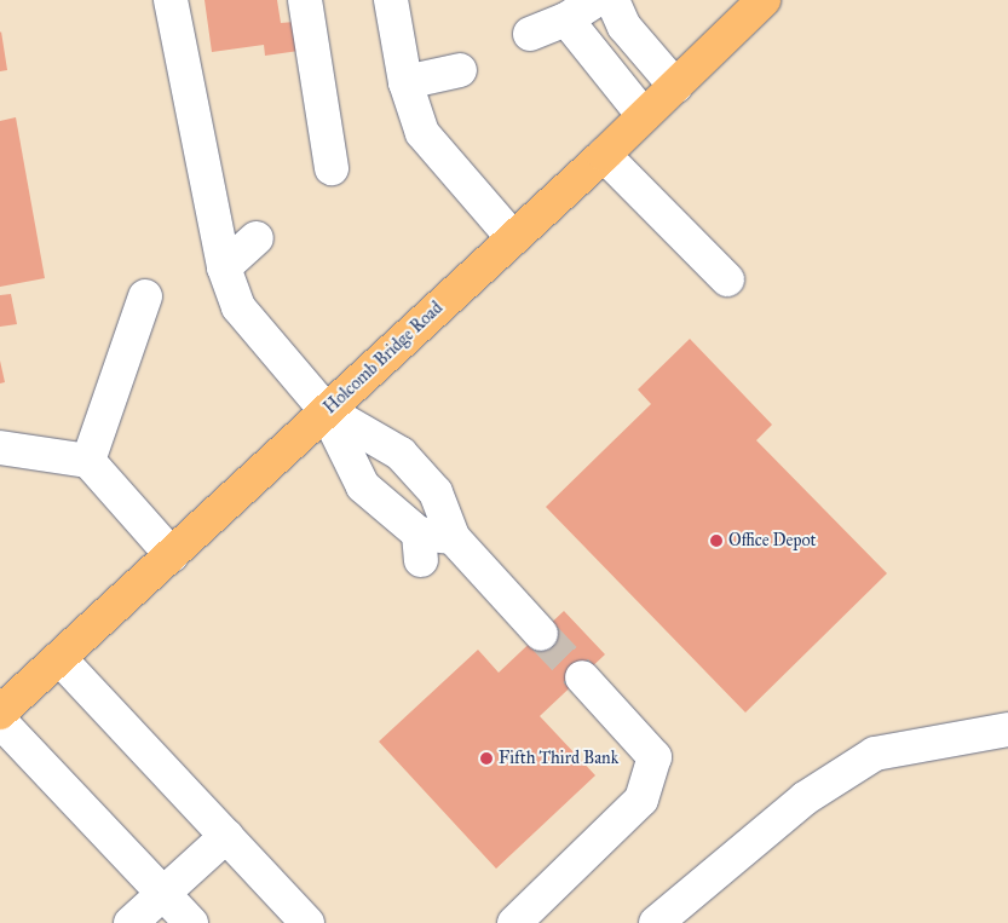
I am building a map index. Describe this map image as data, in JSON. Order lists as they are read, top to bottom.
{
  "streets": {
    "main road": ["Holcomb Bridge Road"]
  },
  "places": ["Office Depot", "Fifth Third Bank"]
}
